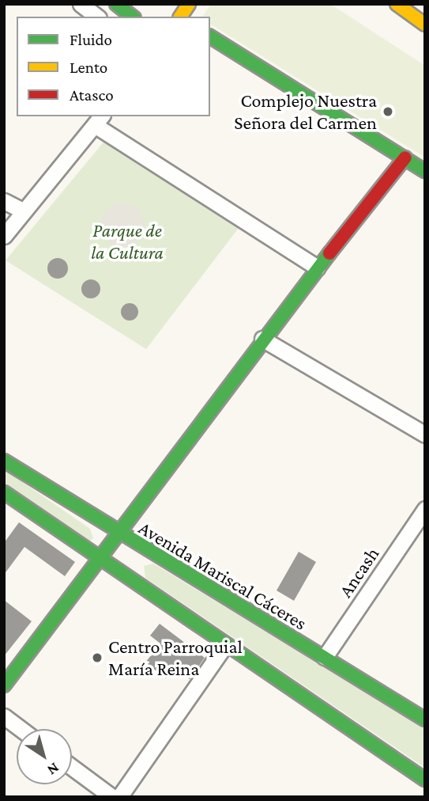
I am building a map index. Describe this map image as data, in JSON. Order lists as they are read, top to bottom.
{
  "streets": {
    "street": ["Ancash", "Avenida Mariscal Cáceres"]
  },
  "crossings": [
    ["Ancash", "Avenida Mariscal Cáceres"]
  ],
  "parks": ["Parque de la Cultura"],
  "places": ["Complejo Nuestra Señora del Carmen", "Centro Parroquial María Reina"],
  "legend": ["Fluido", "Lento", "Atasco"],
  "north": "bottom right"
}
